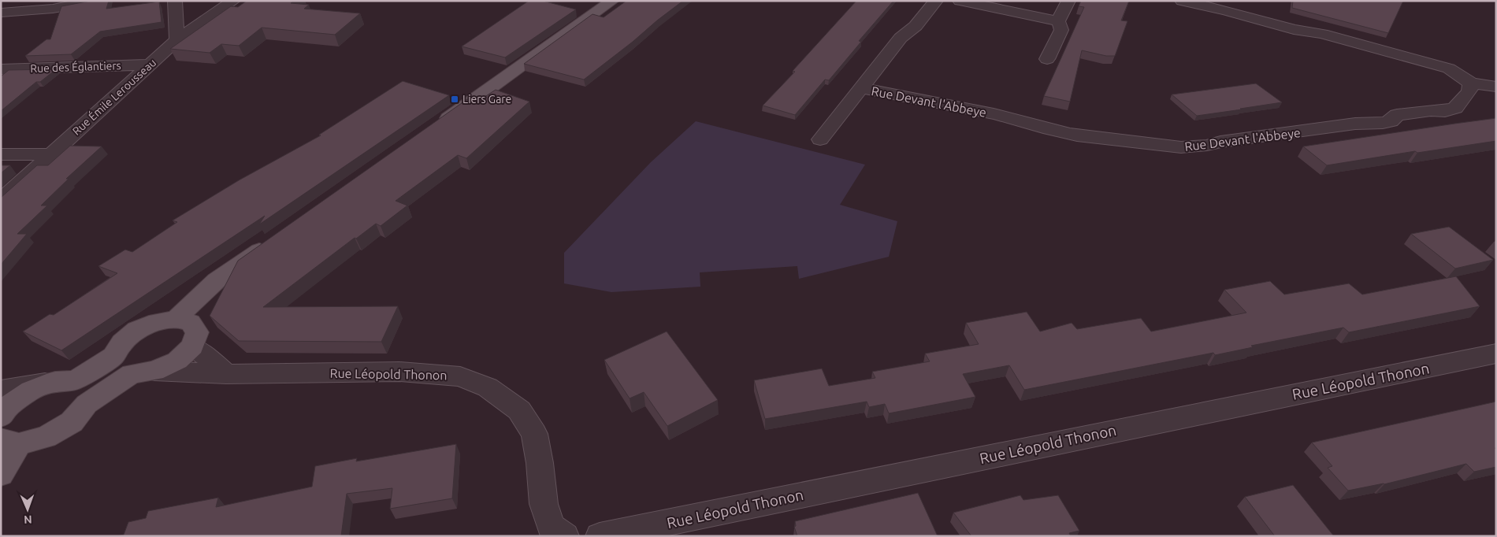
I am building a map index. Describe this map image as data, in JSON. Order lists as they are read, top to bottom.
{
  "streets": {
    "street": [
      "Rue des Églantiers",
      "Rue Émile Lerousseau",
      "Rue Devant l'Abbeye",
      "Rue Léopold Thonon"
    ]
  },
  "crossings": [
    ["Rue des Églantiers", "Rue Émile Lerousseau"]
  ],
  "places": {
    "transit": ["Liers Gare"]
  },
  "north": "bottom"
}
